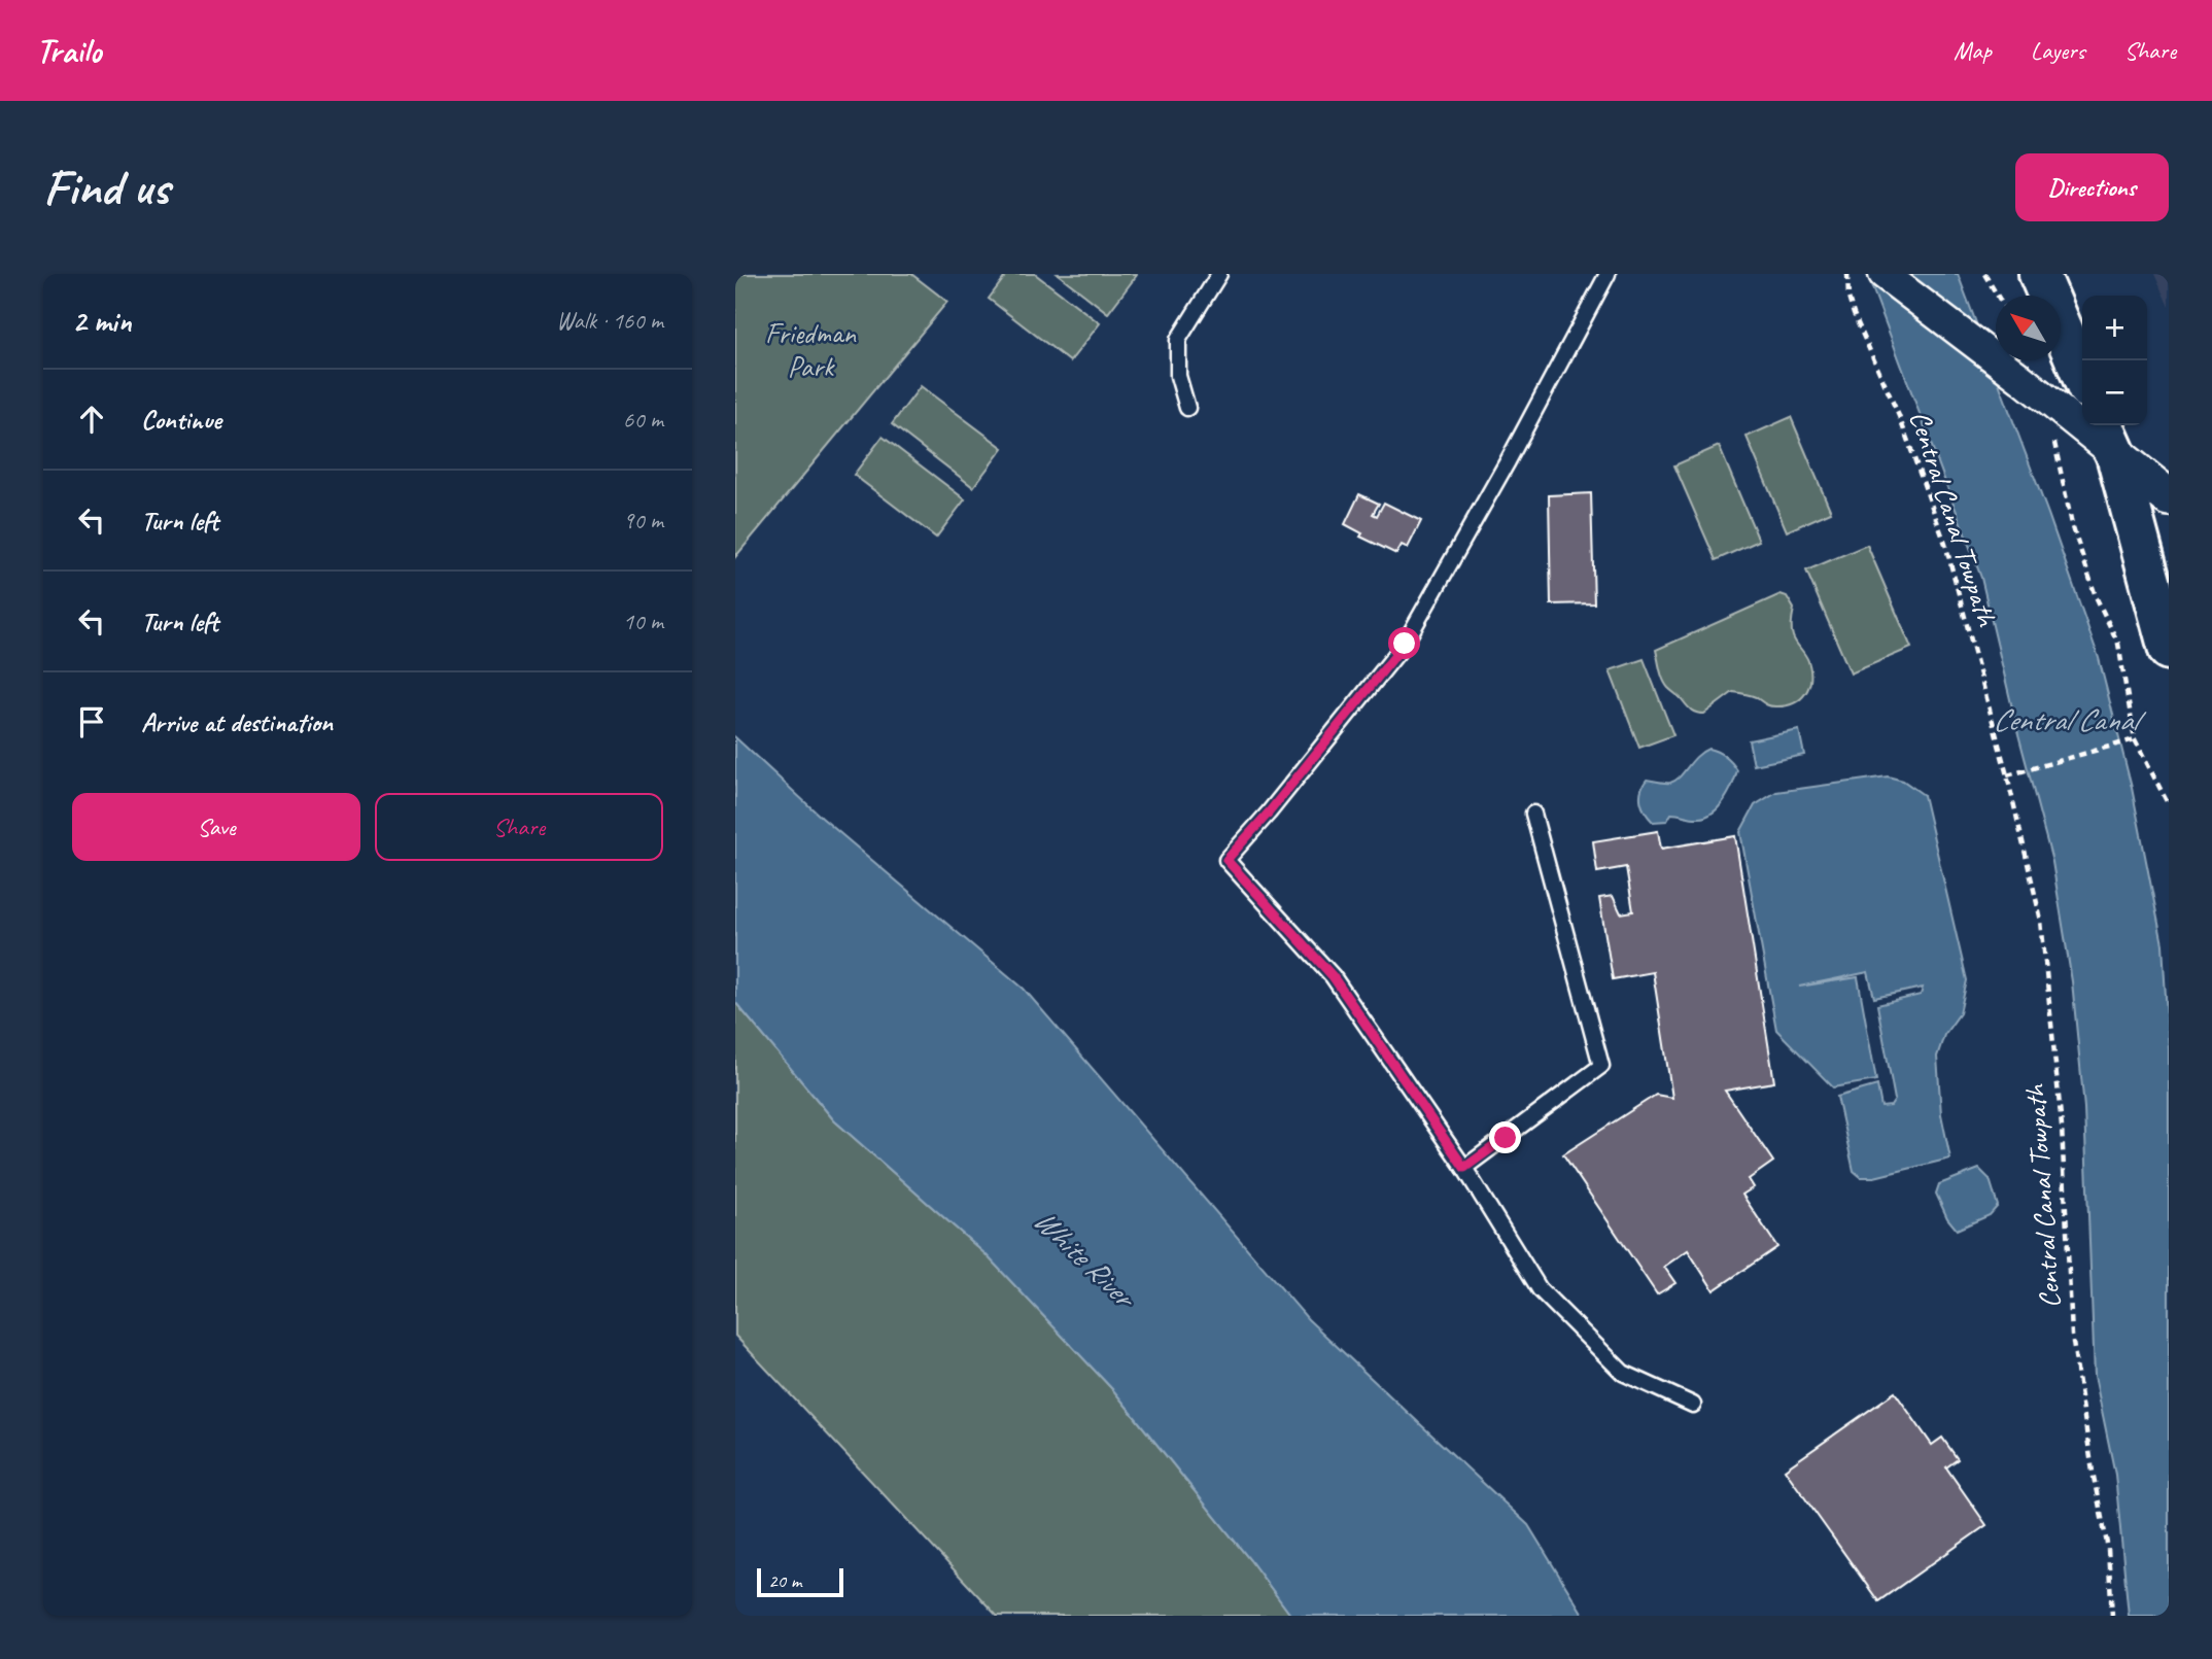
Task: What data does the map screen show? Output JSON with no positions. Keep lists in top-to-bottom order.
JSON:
{
  "streets": {
    "path": ["Central Canal Towpath"]
  },
  "water": ["Central Canal", "White River"],
  "parks": ["Friedman Park"],
  "scale_bar": "20 m",
  "north": "top left",
  "page": {
    "header": "Trailo",
    "nav": ["Map", "Layers", "Share"],
    "buttons": [
      "Directions",
      ["Save", "Share"]
    ],
    "title": "Find us",
    "heading": ["2 min", "Walk · 160 m"],
    "map_buttons": ["+", "−"],
    "list": [
      ["Continue", "60 m"],
      ["Turn left", "90 m"],
      ["Turn left", "10 m"],
      "Arrive at destination"
    ],
    "scale": "20 m"
  }
}
